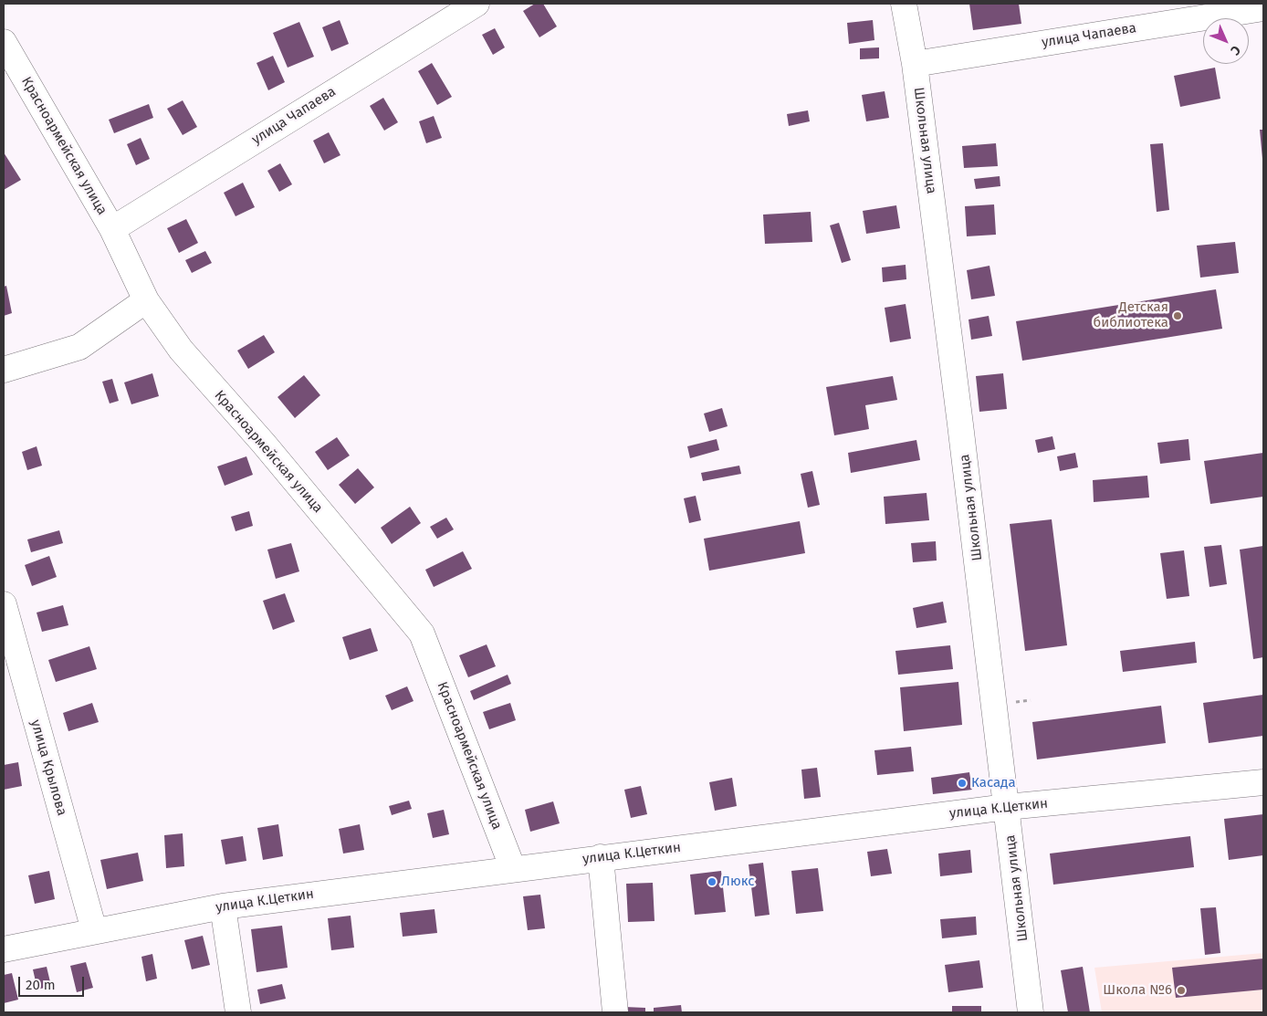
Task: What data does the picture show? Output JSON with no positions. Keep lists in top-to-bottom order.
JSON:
{
  "streets": {
    "street": [
      "улица Чапаева",
      "Школьная улица",
      "Красноармейская улица",
      "улица Крылова",
      "улица К.Цеткин"
    ]
  },
  "crossings": [
    ["улица Чапаева", "Школьная улица"],
    ["улица Чапаева", "Красноармейская улица"],
    ["Школьная улица", "улица К.Цеткин"],
    ["Красноармейская улица", "улица К.Цеткин"],
    ["улица Крылова", "улица К.Цеткин"]
  ],
  "places": [
    "Детская библиотека",
    "Касада",
    "Люкс",
    "Школа №6"
  ],
  "scale_bar": "20 m",
  "north": "bottom right"
}
